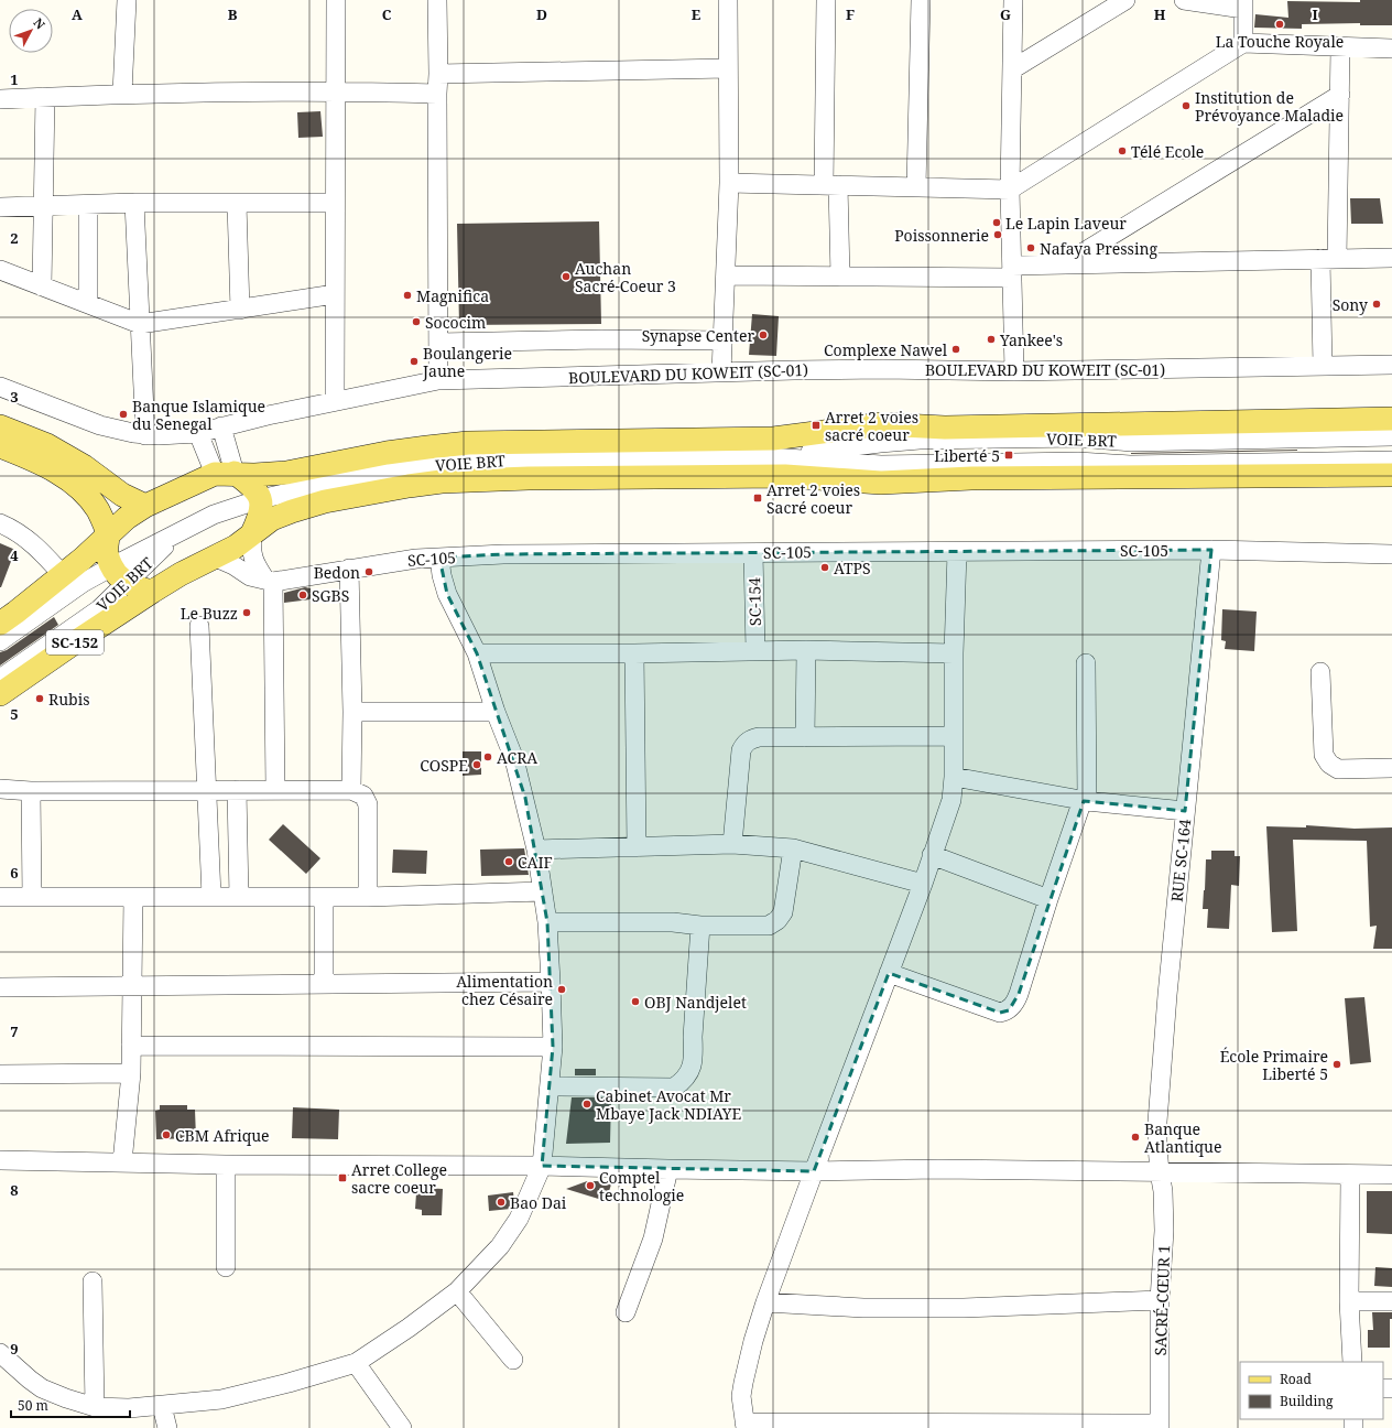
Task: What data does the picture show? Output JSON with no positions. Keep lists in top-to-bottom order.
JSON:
{
  "streets": {
    "main road": ["SC-152"],
    "street": [
      "BOULEVARD DU KOWEIT (SC-01)",
      "VOIE BRT",
      "SC-105",
      "SC-154",
      "RUE SC-164",
      "SACRÉ-CŒUR 1"
    ]
  },
  "crossings": [
    ["SC-105", "SC-154"],
    ["SC-105", "SC-152"],
    ["SC-105", "RUE SC-164"],
    ["RUE SC-164", "SACRÉ-CŒUR 1"]
  ],
  "places": {
    "other": [
      "La Touche Royale",
      "Institution de Prévoyance Maladie",
      "Télé Ecole",
      "Le Lapin Laveur",
      "Poissonnerie",
      "Nafaya Pressing",
      "Auchan Sacré-Coeur 3",
      "Magnifica",
      "Sony",
      "Sococim",
      "Synapse Center",
      "Yankee's",
      "Complexe Nawel",
      "Boulangerie Jaune",
      "Banque Islamique du Senegal",
      "ATPS",
      "Bedon",
      "SGBS",
      "Le Buzz",
      "Rubis",
      "ACRA",
      "COSPE",
      "CAIF",
      "Alimentation chez Césaire",
      "OBJ Nandjelet",
      "École Primaire Liberté 5",
      "Cabinet Avocat Mr Mbaye Jack NDIAYE",
      "CBM Afrique",
      "Banque Atlantique",
      "Comptel technologie",
      "Bao Dai"
    ],
    "transit": [
      "Arret 2 voies sacré coeur",
      "Liberté 5",
      "Arret 2 voies Sacré coeur",
      "Arret College sacre coeur"
    ]
  },
  "legend": ["Road", "Building"],
  "scale_bar": "50 m",
  "north": "top right",
  "grid": {
    "columns": [
      "A",
      "B",
      "C",
      "D",
      "E",
      "F",
      "G",
      "H",
      "I"
    ],
    "rows": [
      "1",
      "2",
      "3",
      "4",
      "5",
      "6",
      "7",
      "8",
      "9"
    ]
  }
}
